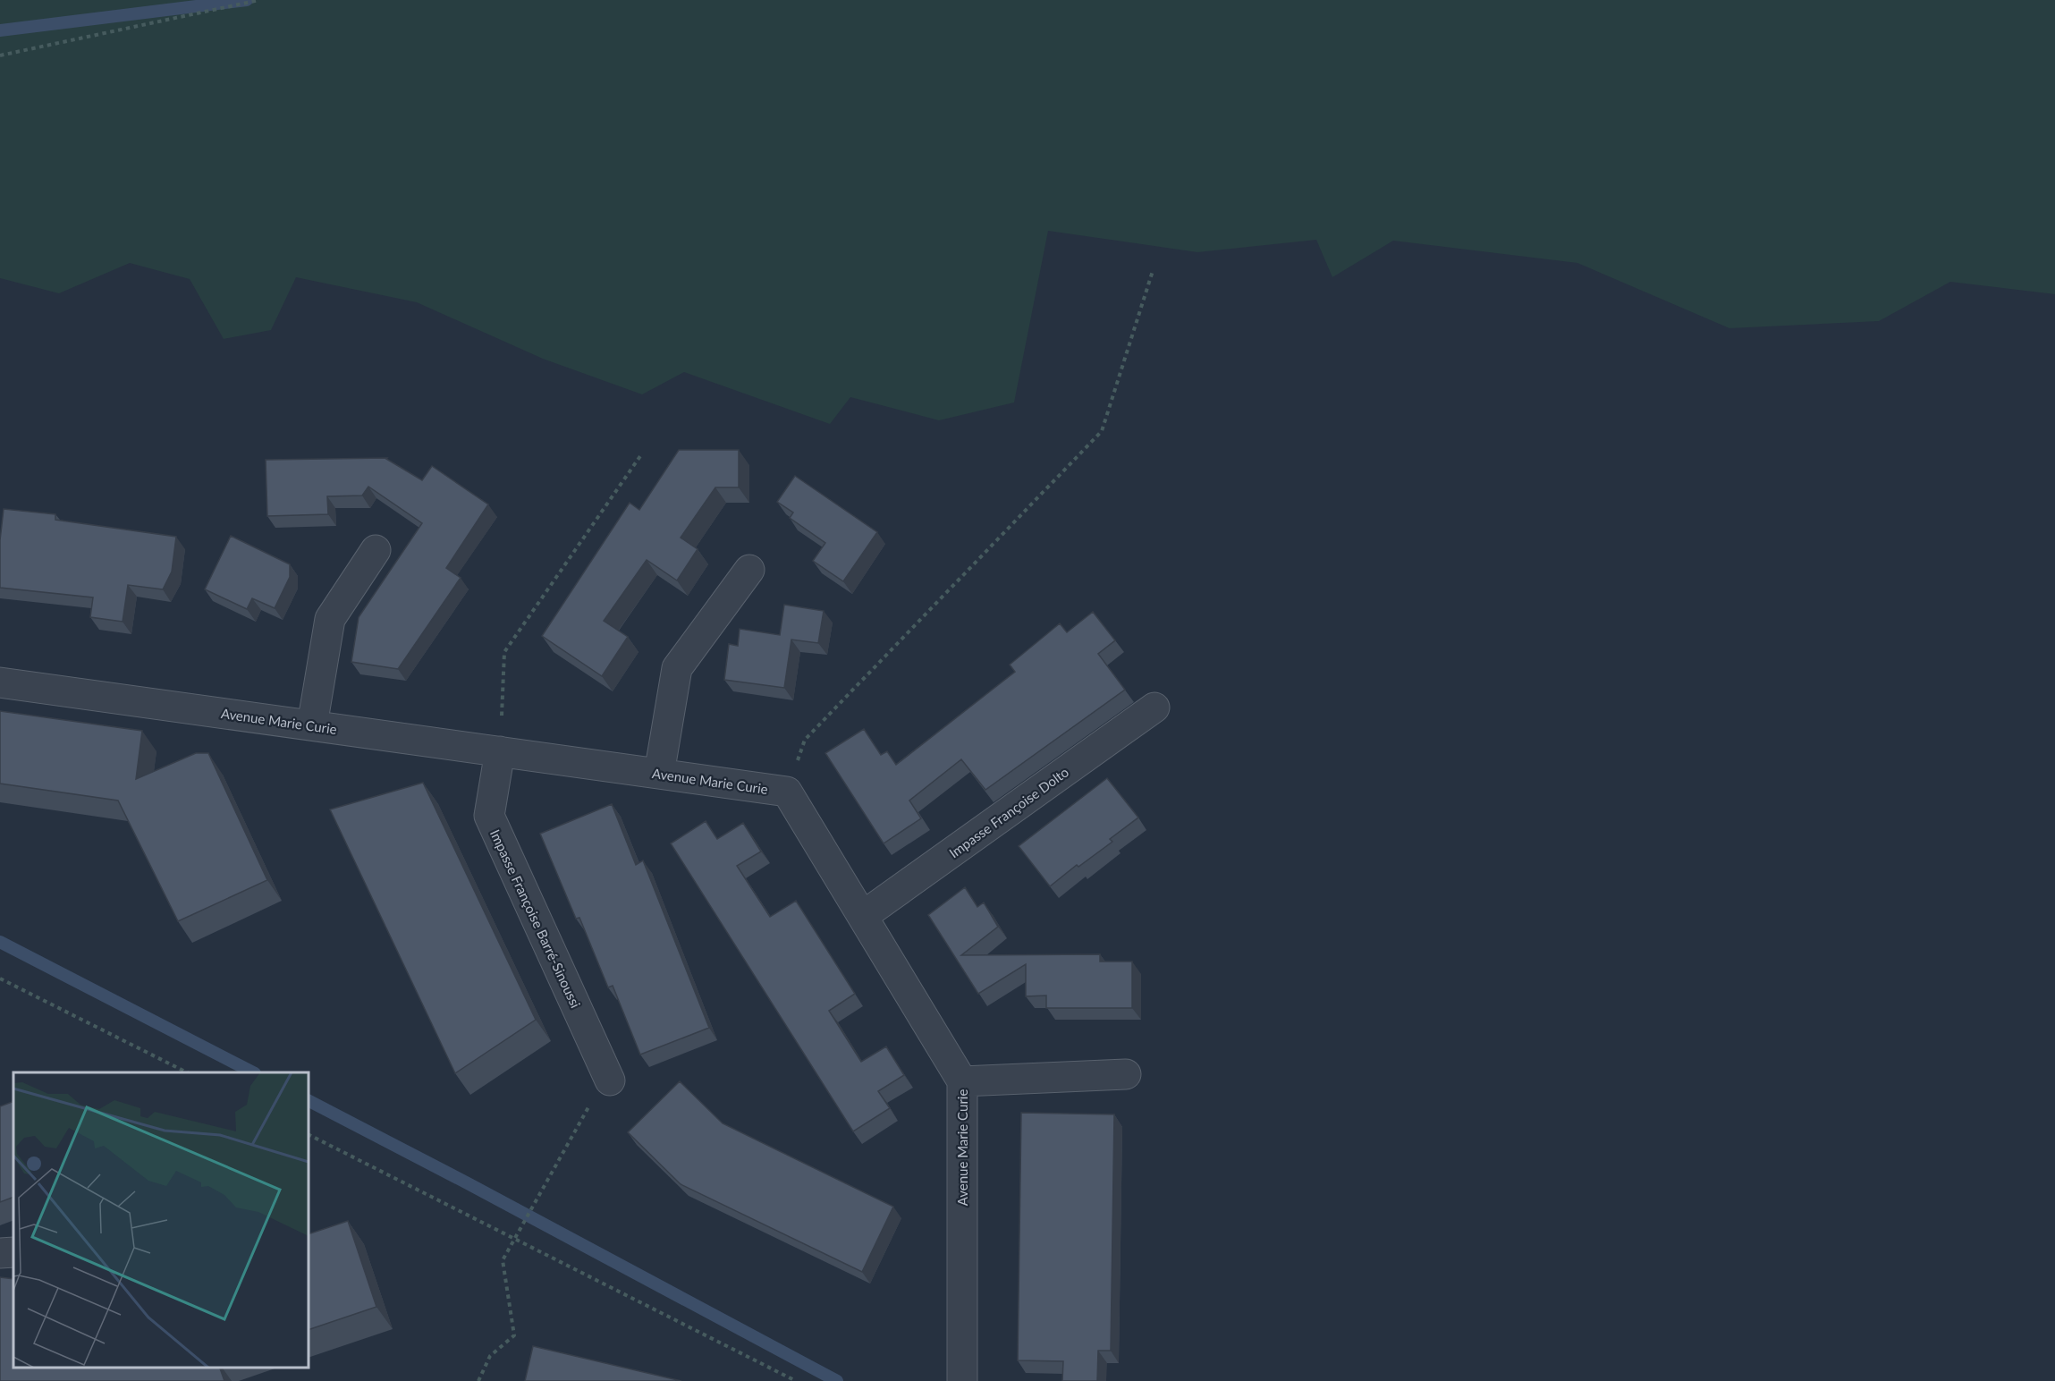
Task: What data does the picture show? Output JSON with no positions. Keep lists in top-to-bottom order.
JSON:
{
  "streets": {
    "street": ["Avenue Marie Curie", "Impasse Françoise Dolto", "Impasse Françoise Barré-Sinoussi"]
  },
  "crossings": [
    ["Avenue Marie Curie", "Impasse Françoise Dolto"],
    ["Avenue Marie Curie", "Impasse Françoise Barré-Sinoussi"]
  ]
}
